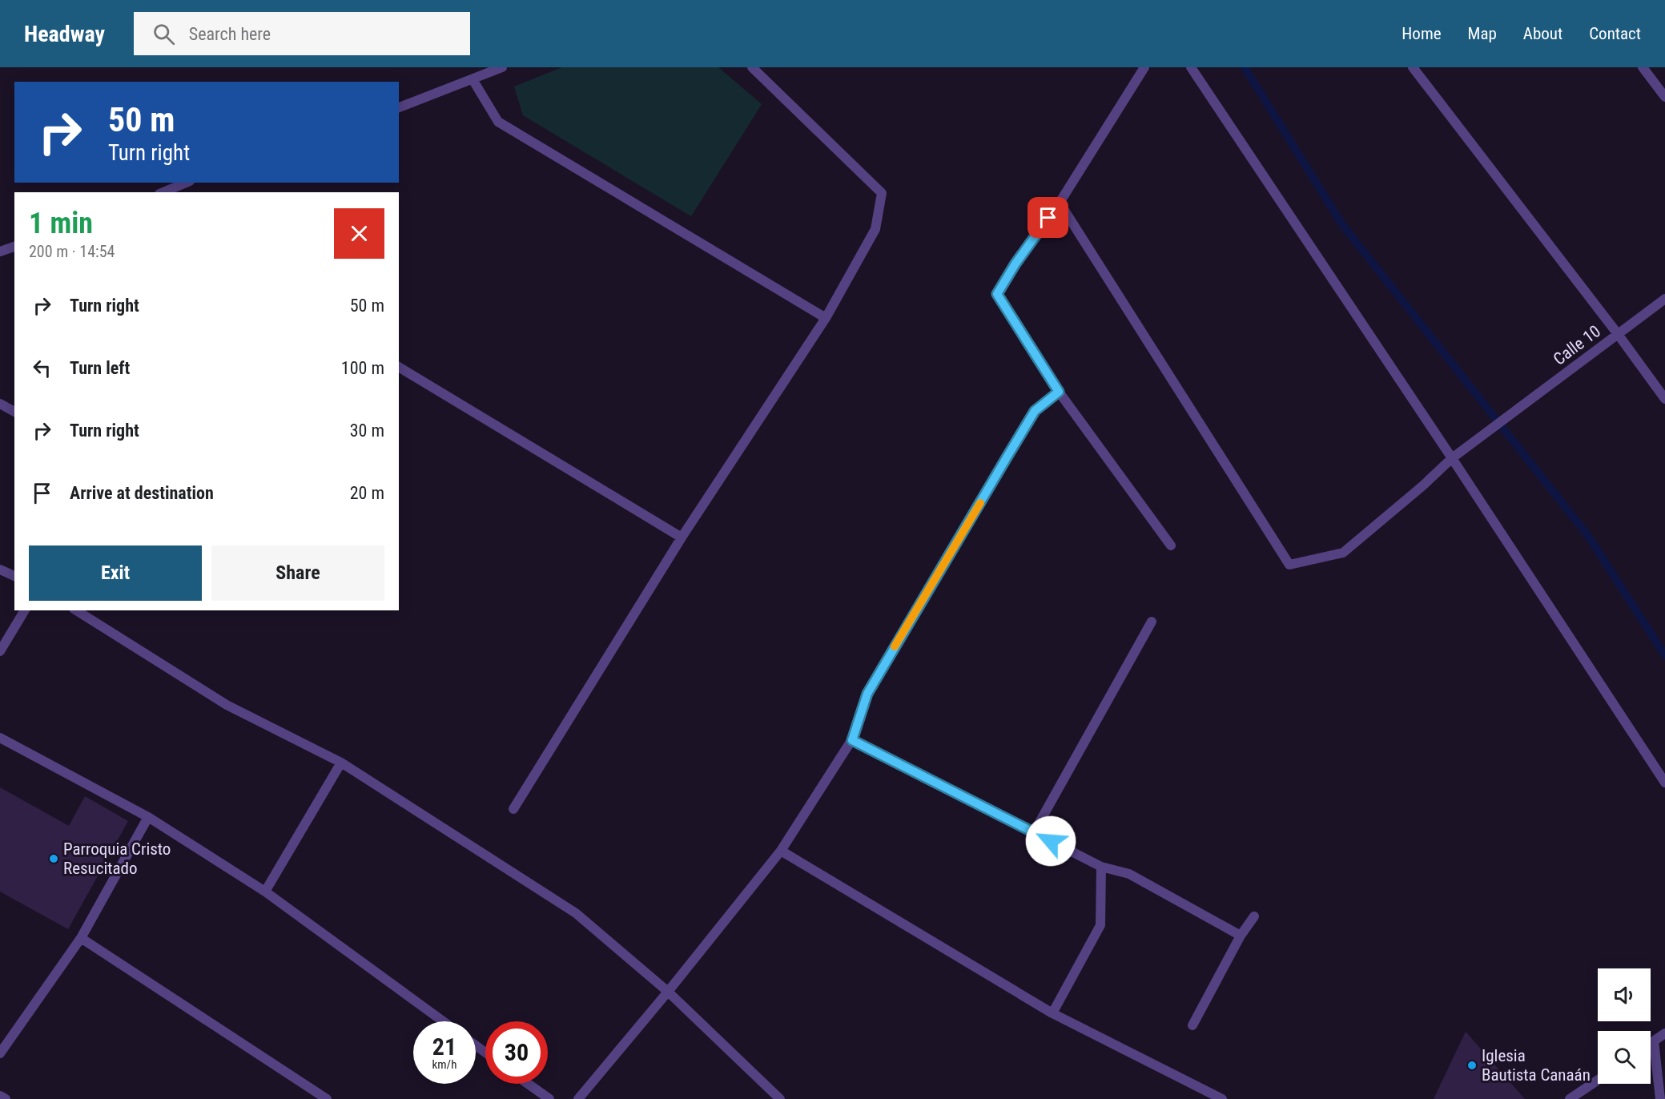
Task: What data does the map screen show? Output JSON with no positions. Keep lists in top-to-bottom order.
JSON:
{
  "streets": {
    "street": ["Calle 10"]
  },
  "places": ["Parroquia Cristo Resucitado", "Iglesia Bautista Canaán"],
  "page": {
    "header": "Headway",
    "search": "Search here",
    "nav": [
      "Home",
      "Map",
      "About",
      "Contact"
    ],
    "turn": ["50 m", "Turn right"],
    "heading": ["1 min", "200 m · 14:54"],
    "list": [
      {
        "name": "Turn right",
        "value": "50 m"
      },
      {
        "name": "Turn left",
        "value": "100 m"
      },
      {
        "name": "Turn right",
        "value": "30 m"
      },
      {
        "name": "Arrive at destination",
        "value": "20 m"
      }
    ],
    "buttons": ["Exit", "Share"],
    "speed": "21 km/h",
    "limit": "30"
  }
}
